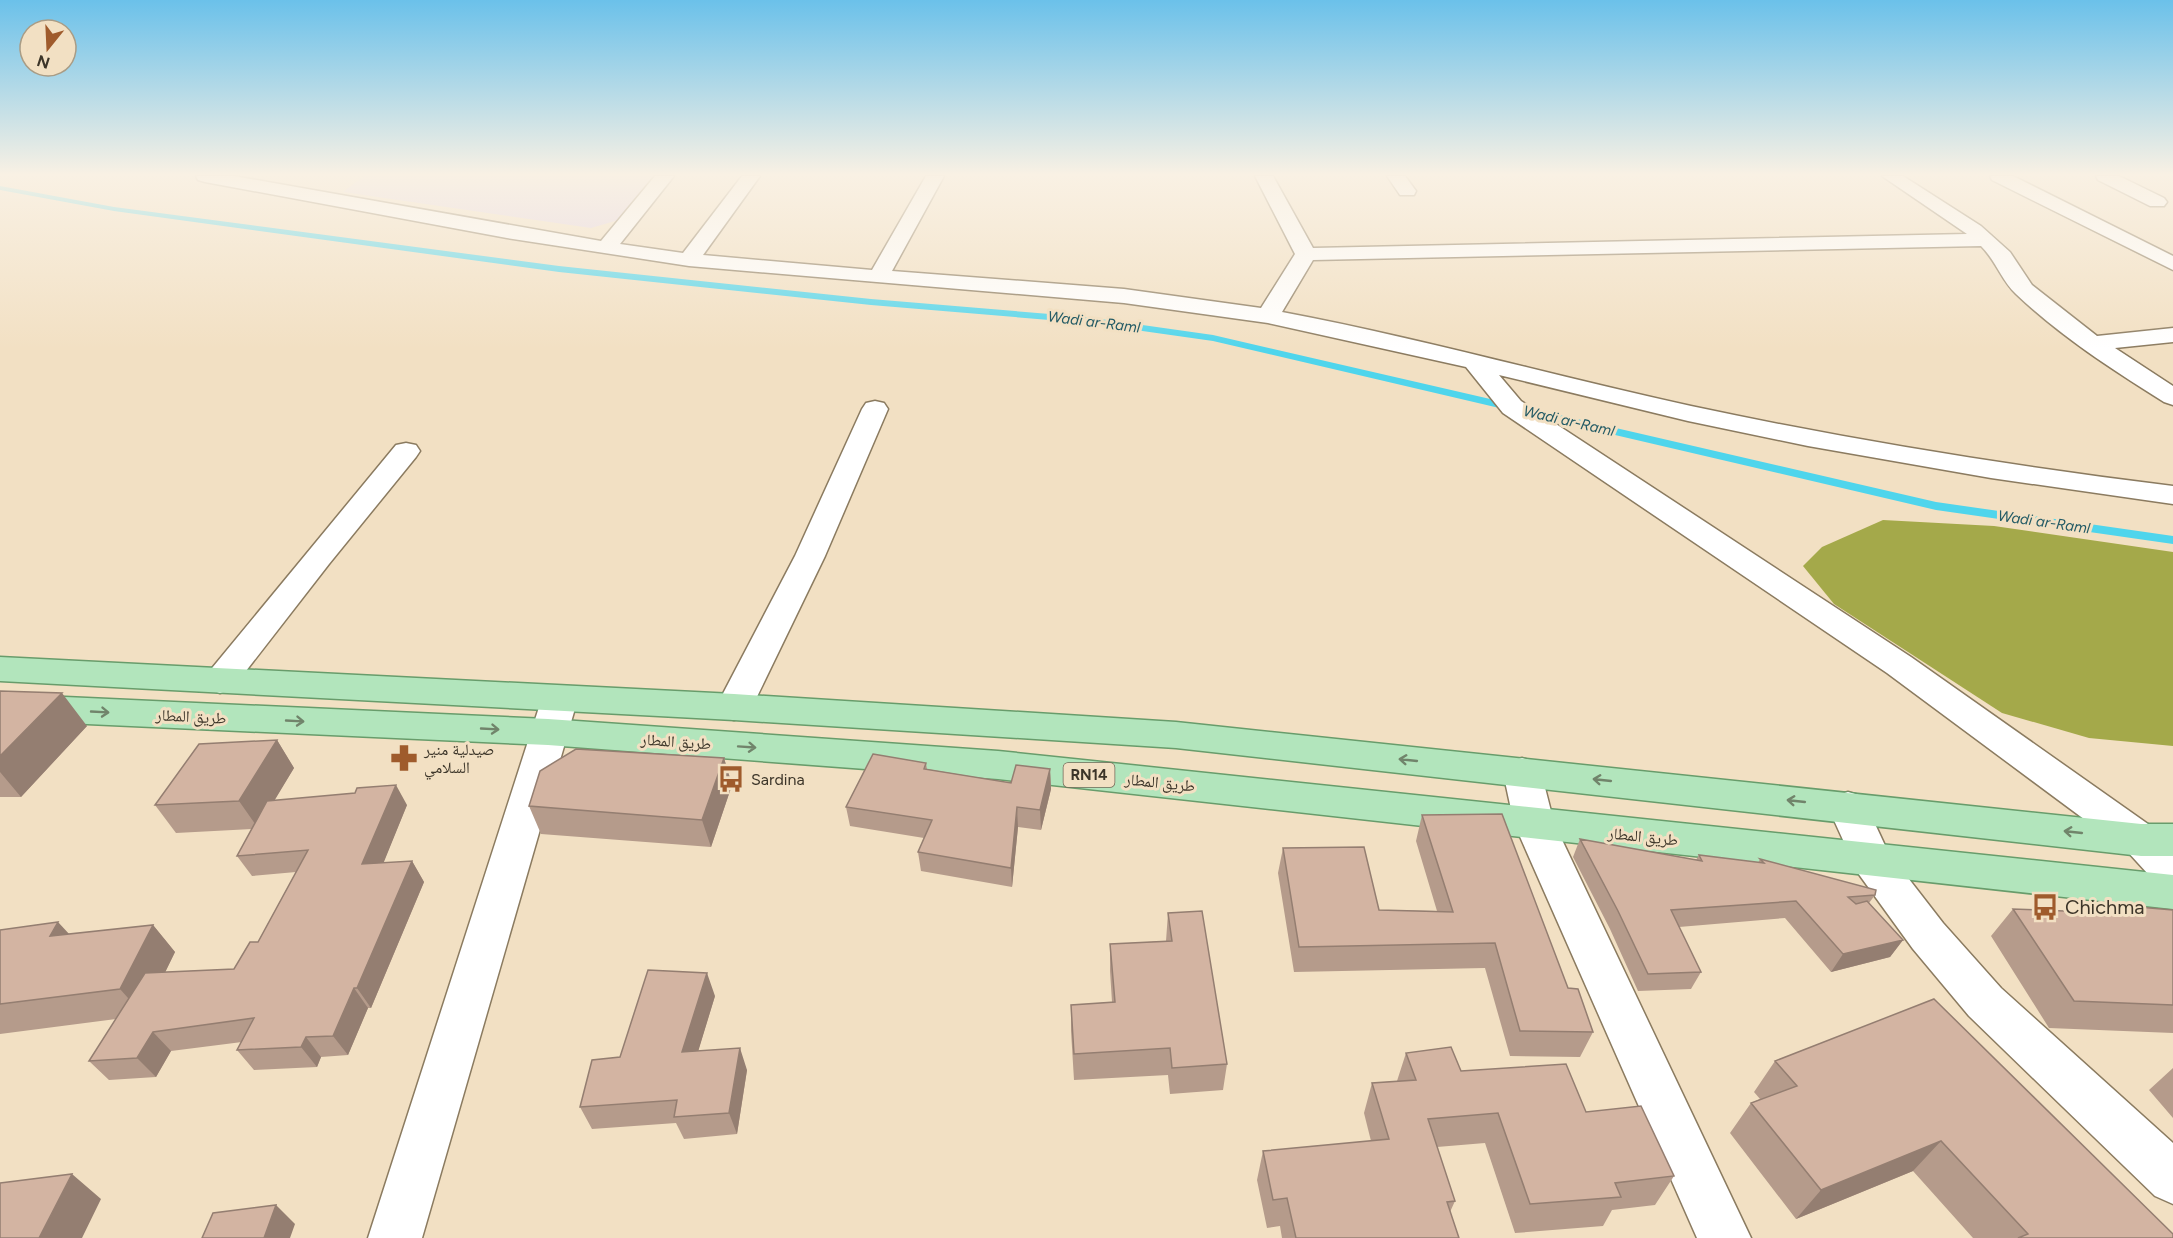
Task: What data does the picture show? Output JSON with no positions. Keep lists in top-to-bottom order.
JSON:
{
  "streets": {
    "main road": ["طريق المطار", "RN14"]
  },
  "water": ["Wadi ar-Raml"],
  "places": {
    "pharmacy": ["صيدلية منير السلامي"],
    "bus stop": ["Sardina", "Chichma"]
  },
  "north": "bottom"
}
